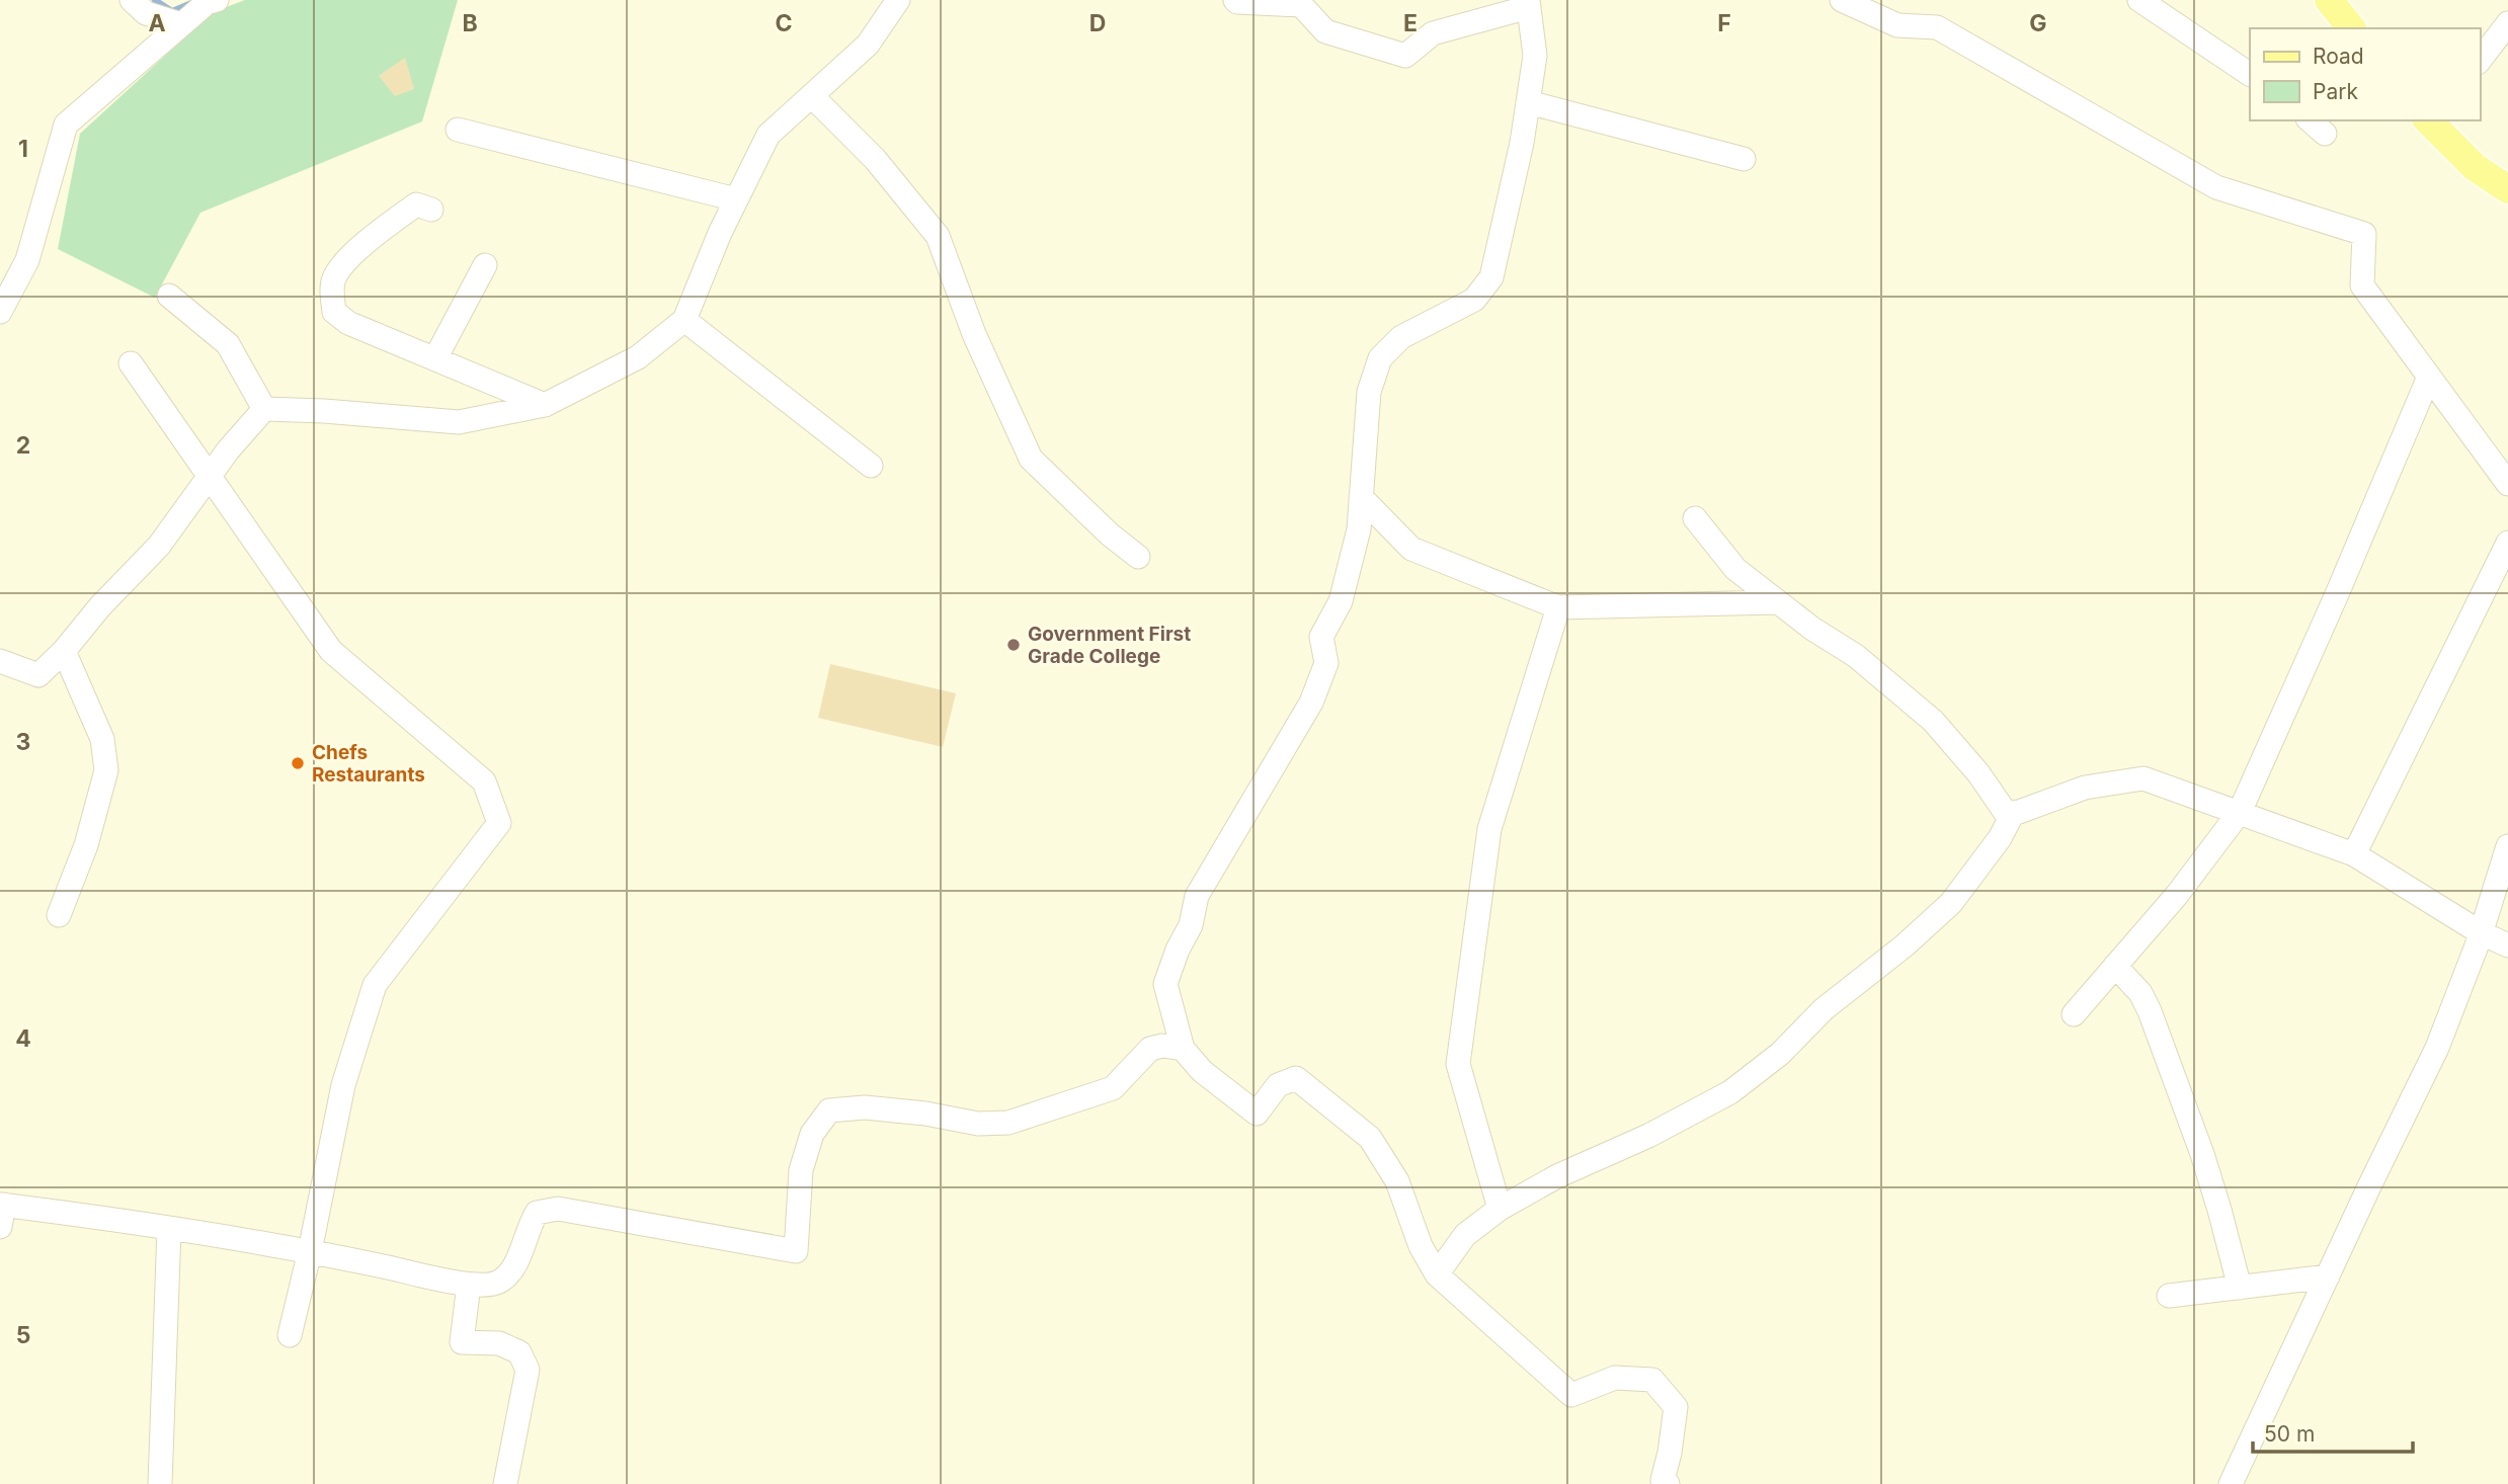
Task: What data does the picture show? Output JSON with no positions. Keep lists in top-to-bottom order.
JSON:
{
  "places": ["Government First Grade College", "Chefs Restaurants"],
  "legend": ["Road", "Park"],
  "scale_bar": "50 m",
  "grid": {
    "columns": [
      "A",
      "B",
      "C",
      "D",
      "E",
      "F",
      "G"
    ],
    "rows": [
      "1",
      "2",
      "3",
      "4",
      "5"
    ]
  }
}
